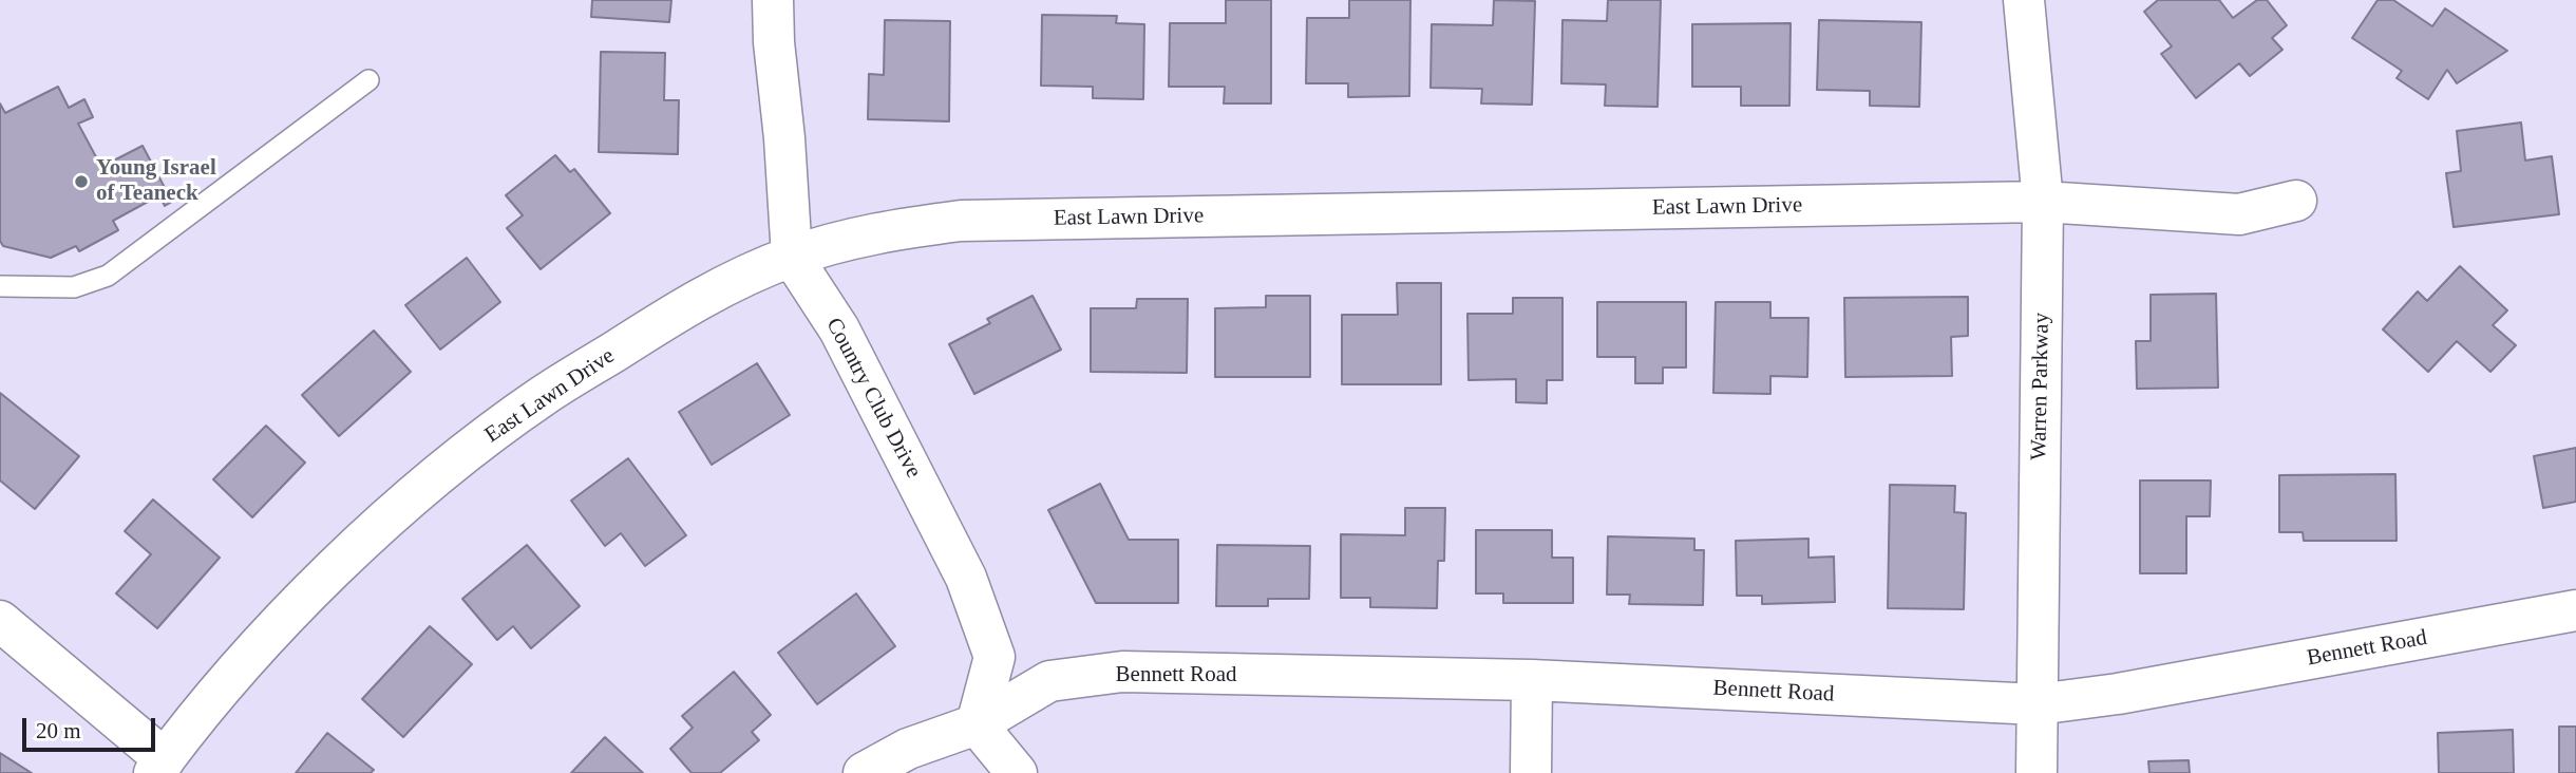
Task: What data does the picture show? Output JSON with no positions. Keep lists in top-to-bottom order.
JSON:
{
  "streets": {
    "street": [
      "East Lawn Drive",
      "Warren Parkway",
      "Country Club Drive",
      "Bennett Road"
    ]
  },
  "crossings": [
    ["East Lawn Drive", "Warren Parkway"],
    ["East Lawn Drive", "Country Club Drive"],
    ["Warren Parkway", "Bennett Road"],
    ["Country Club Drive", "Bennett Road"]
  ],
  "places": ["Young Israel of Teaneck"],
  "scale_bar": "20 m"
}
